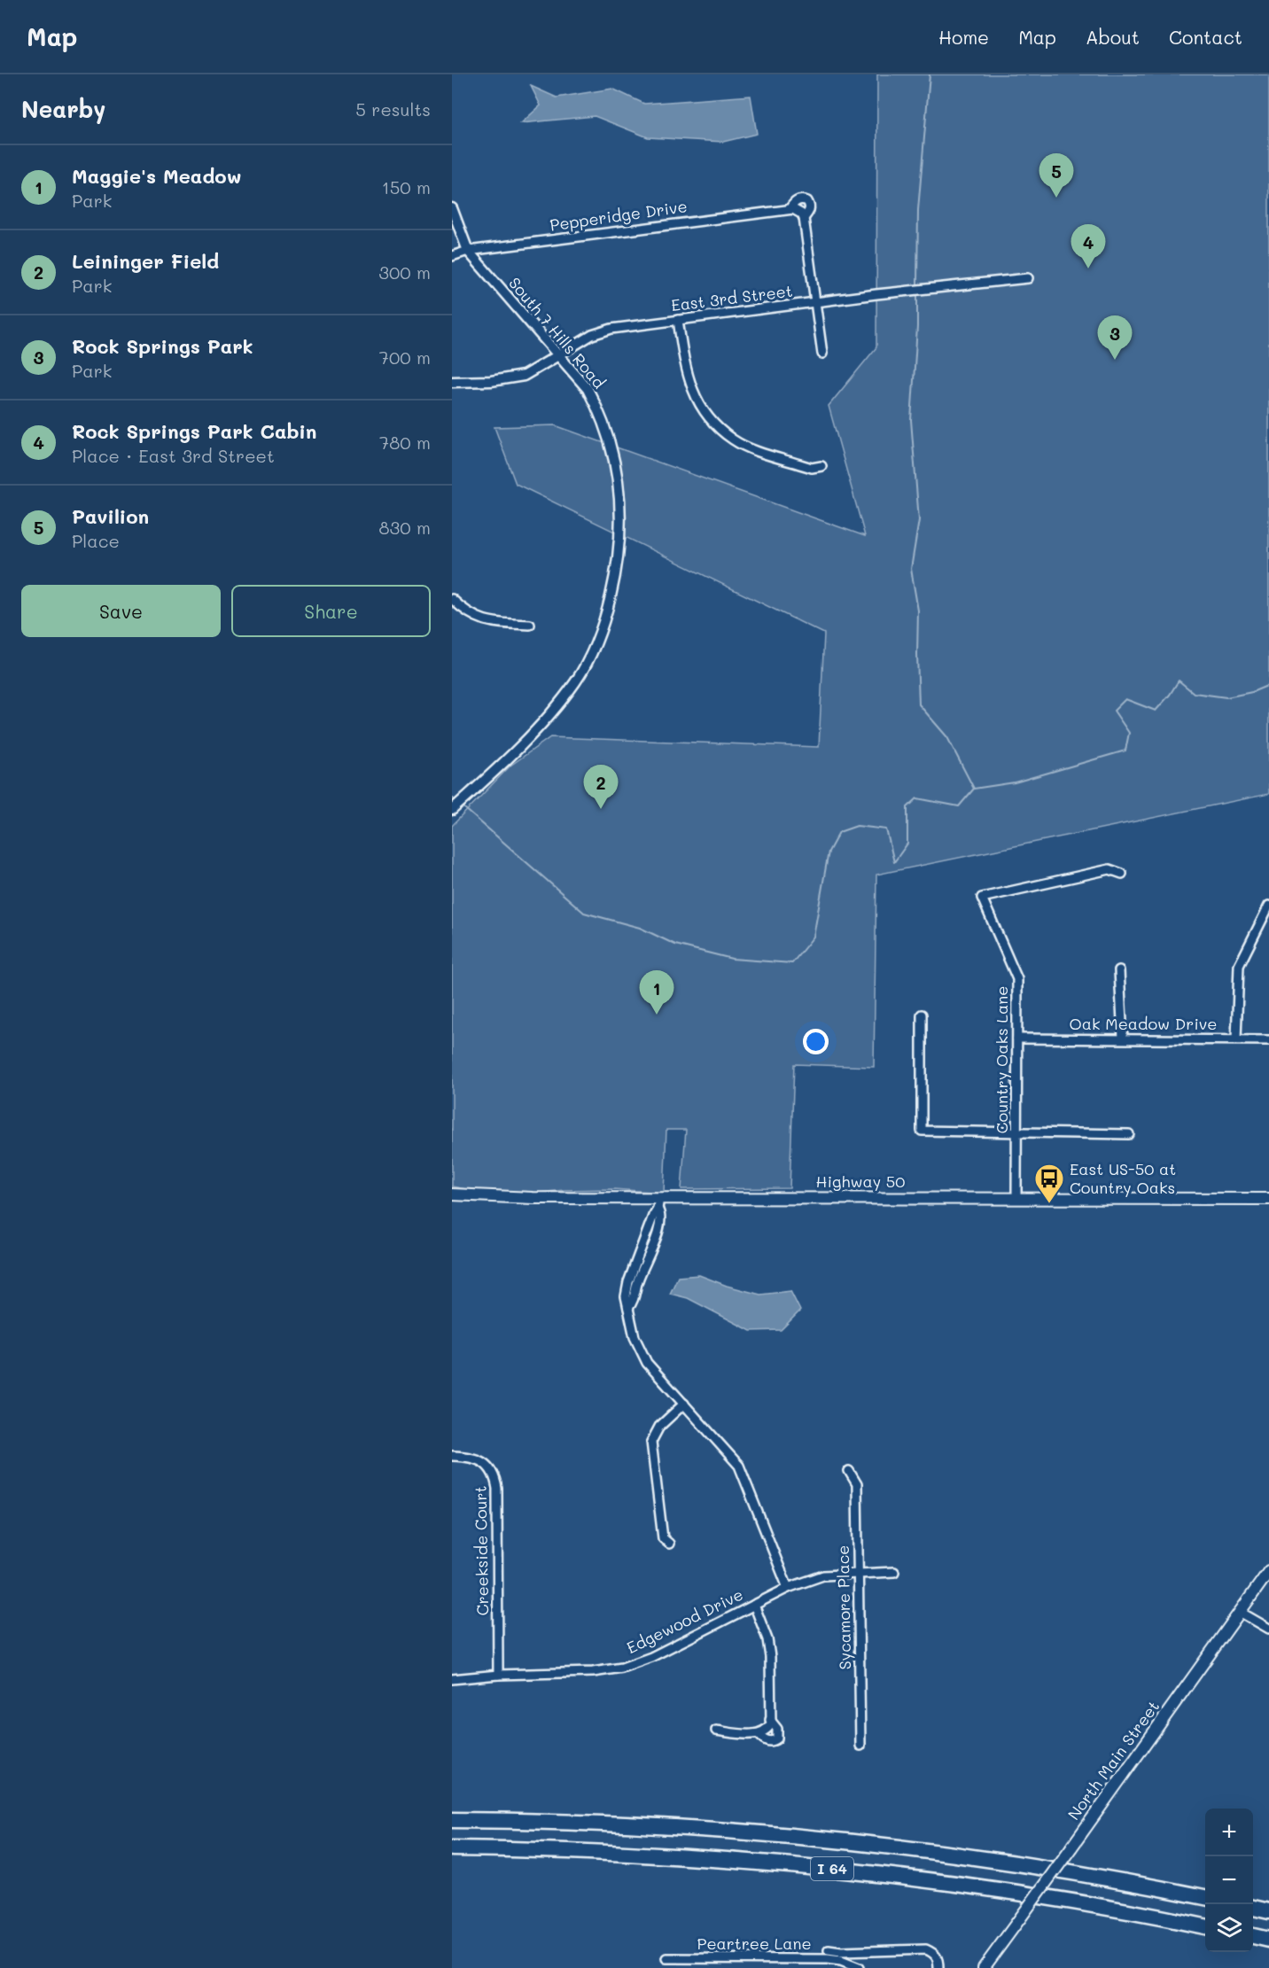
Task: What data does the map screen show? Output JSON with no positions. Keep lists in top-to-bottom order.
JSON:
{
  "streets": {
    "highway": ["I 64"],
    "main road": ["Highway 50", "North Main Street"],
    "street": [
      "Pepperidge Drive",
      "East 3rd Street",
      "South 7 Hills Road",
      "Oak Meadow Drive",
      "Country Oaks Lane",
      "Creekside Court",
      "Sycamore Place",
      "Edgewood Drive",
      "Peartree Lane"
    ]
  },
  "crossings": [
    ["Pepperidge Drive", "South 7 Hills Road"],
    ["East 3rd Street", "South 7 Hills Road"],
    ["Oak Meadow Drive", "Country Oaks Lane"],
    ["Country Oaks Lane", "Highway 50"],
    ["Creekside Court", "Edgewood Drive"],
    ["Sycamore Place", "Edgewood Drive"]
  ],
  "places": {
    "bus stop": ["East US-50 at Country Oaks"]
  },
  "page": {
    "header": "Map",
    "nav": [
      "Home",
      "Map",
      "About",
      "Contact"
    ],
    "heading": ["Nearby", "5 results"],
    "list": [
      {
        "mark": "1",
        "name": "Maggie's Meadow",
        "note": "Park",
        "value": "150 m"
      },
      {
        "mark": "2",
        "name": "Leininger Field",
        "note": "Park",
        "value": "300 m"
      },
      {
        "mark": "3",
        "name": "Rock Springs Park",
        "note": "Park",
        "value": "700 m"
      },
      {
        "mark": "4",
        "name": "Rock Springs Park Cabin",
        "note": "Place · East 3rd Street",
        "value": "780 m"
      },
      {
        "mark": "5",
        "name": "Pavilion",
        "note": "Place",
        "value": "830 m"
      }
    ],
    "pins": [
      "5",
      "4",
      "3",
      "2",
      "1"
    ],
    "buttons": ["Save", "Share"],
    "map_buttons": ["+", "−"]
  }
}
